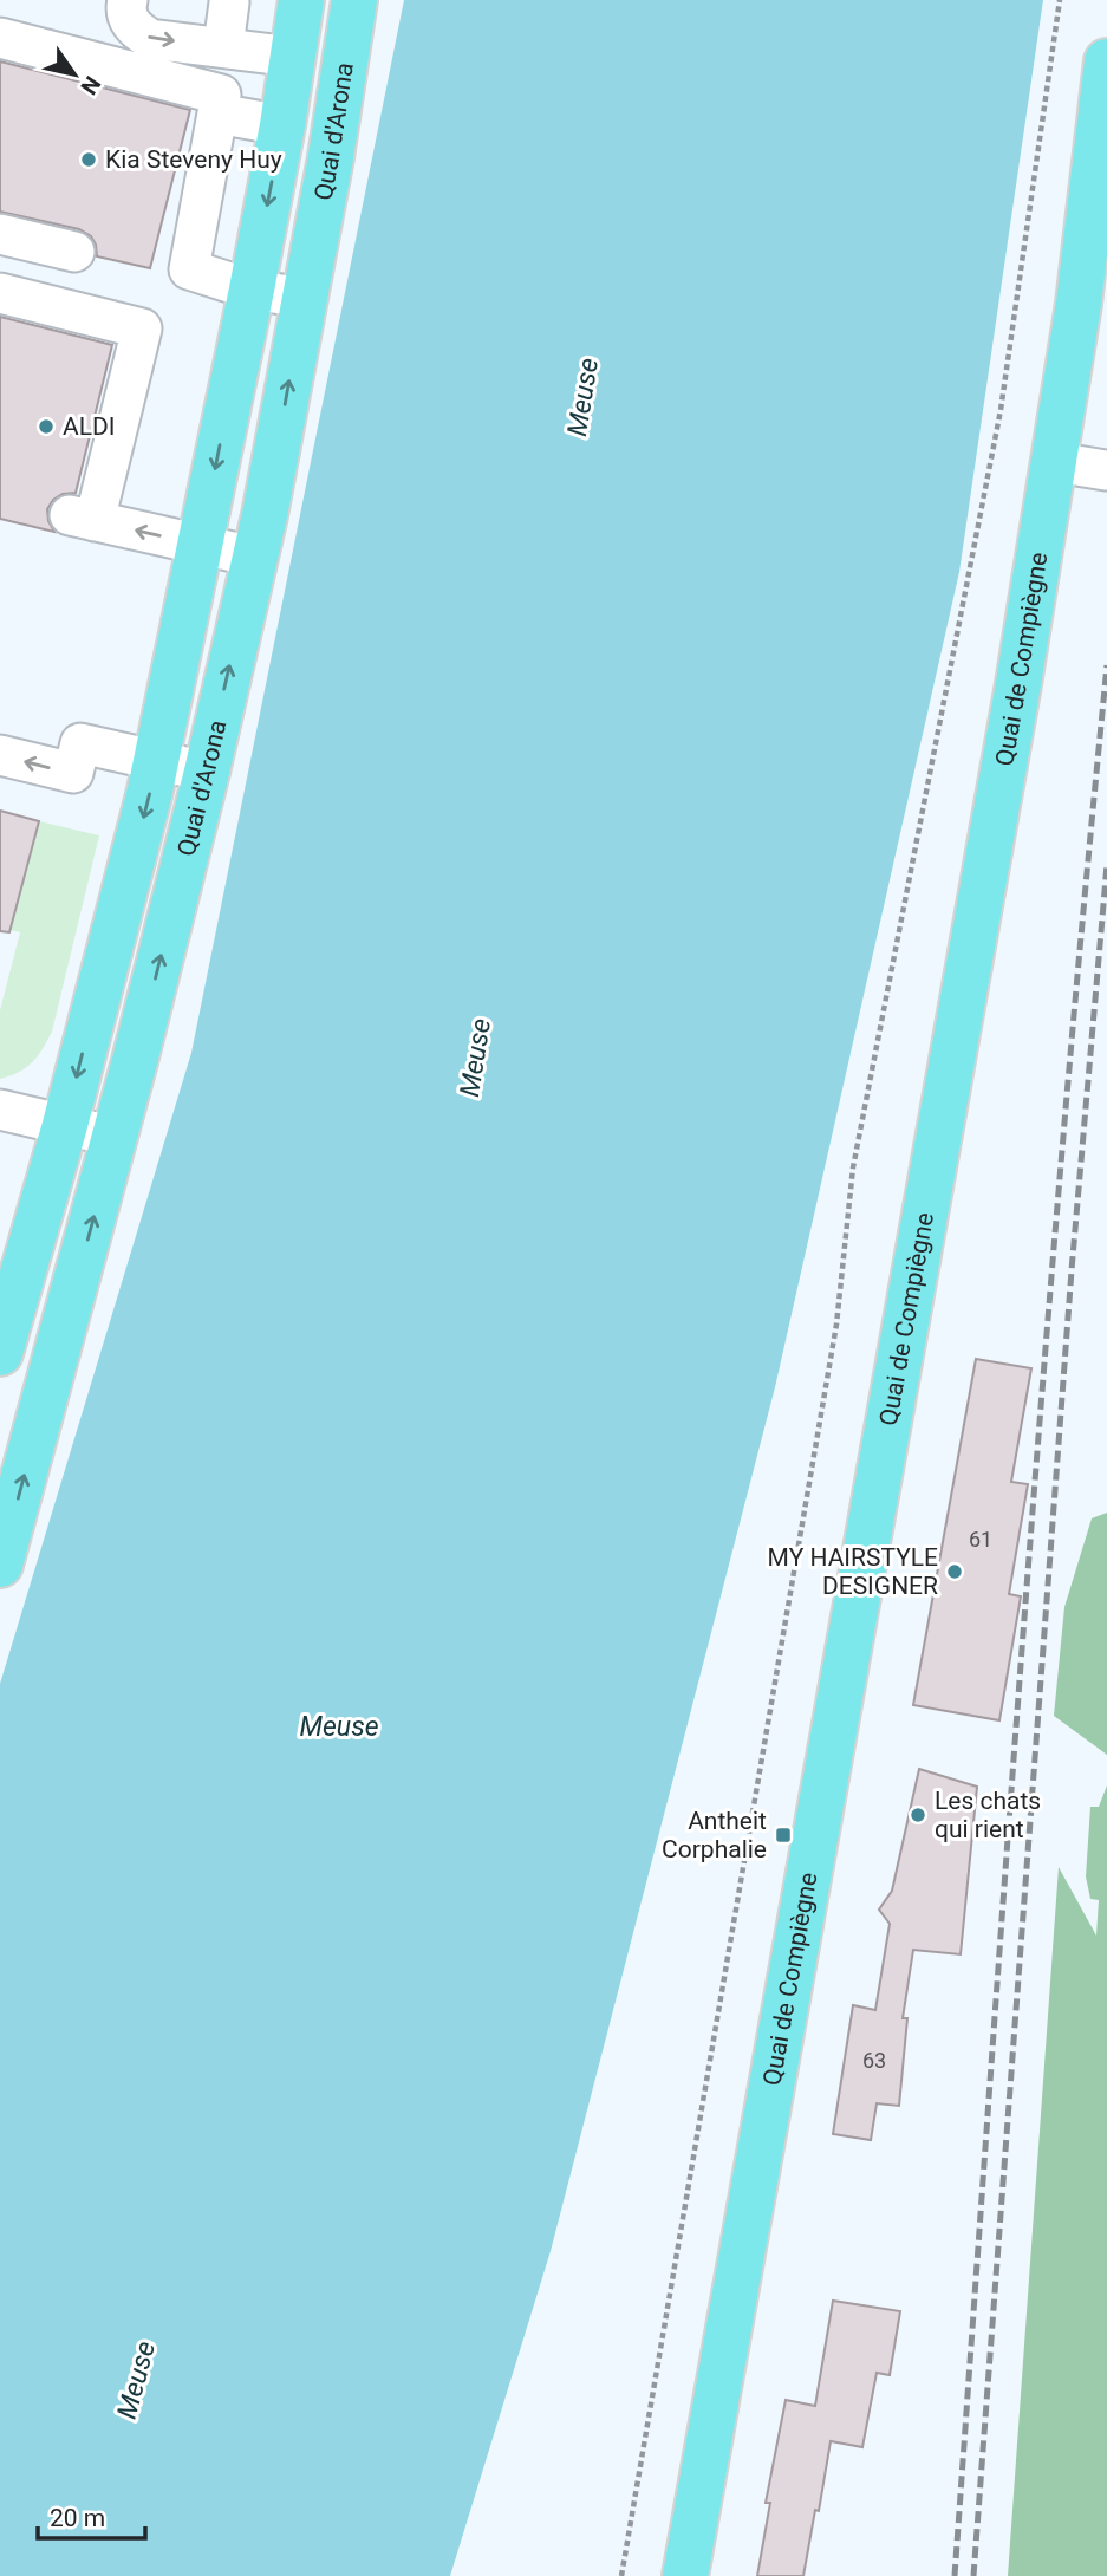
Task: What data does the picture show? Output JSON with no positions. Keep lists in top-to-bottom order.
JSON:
{
  "streets": {
    "main road": ["Quai d'Arona", "Quai de Compiègne"]
  },
  "water": ["Meuse"],
  "places": {
    "other": [
      "Kia Steveny Huy",
      "ALDI",
      "MY HAIRSTYLE DESIGNER",
      "Les chats qui rient"
    ],
    "transit": ["Antheit Corphalie"]
  },
  "house_numbers": ["61", "63"],
  "scale_bar": "20 m",
  "north": "bottom right"
}
